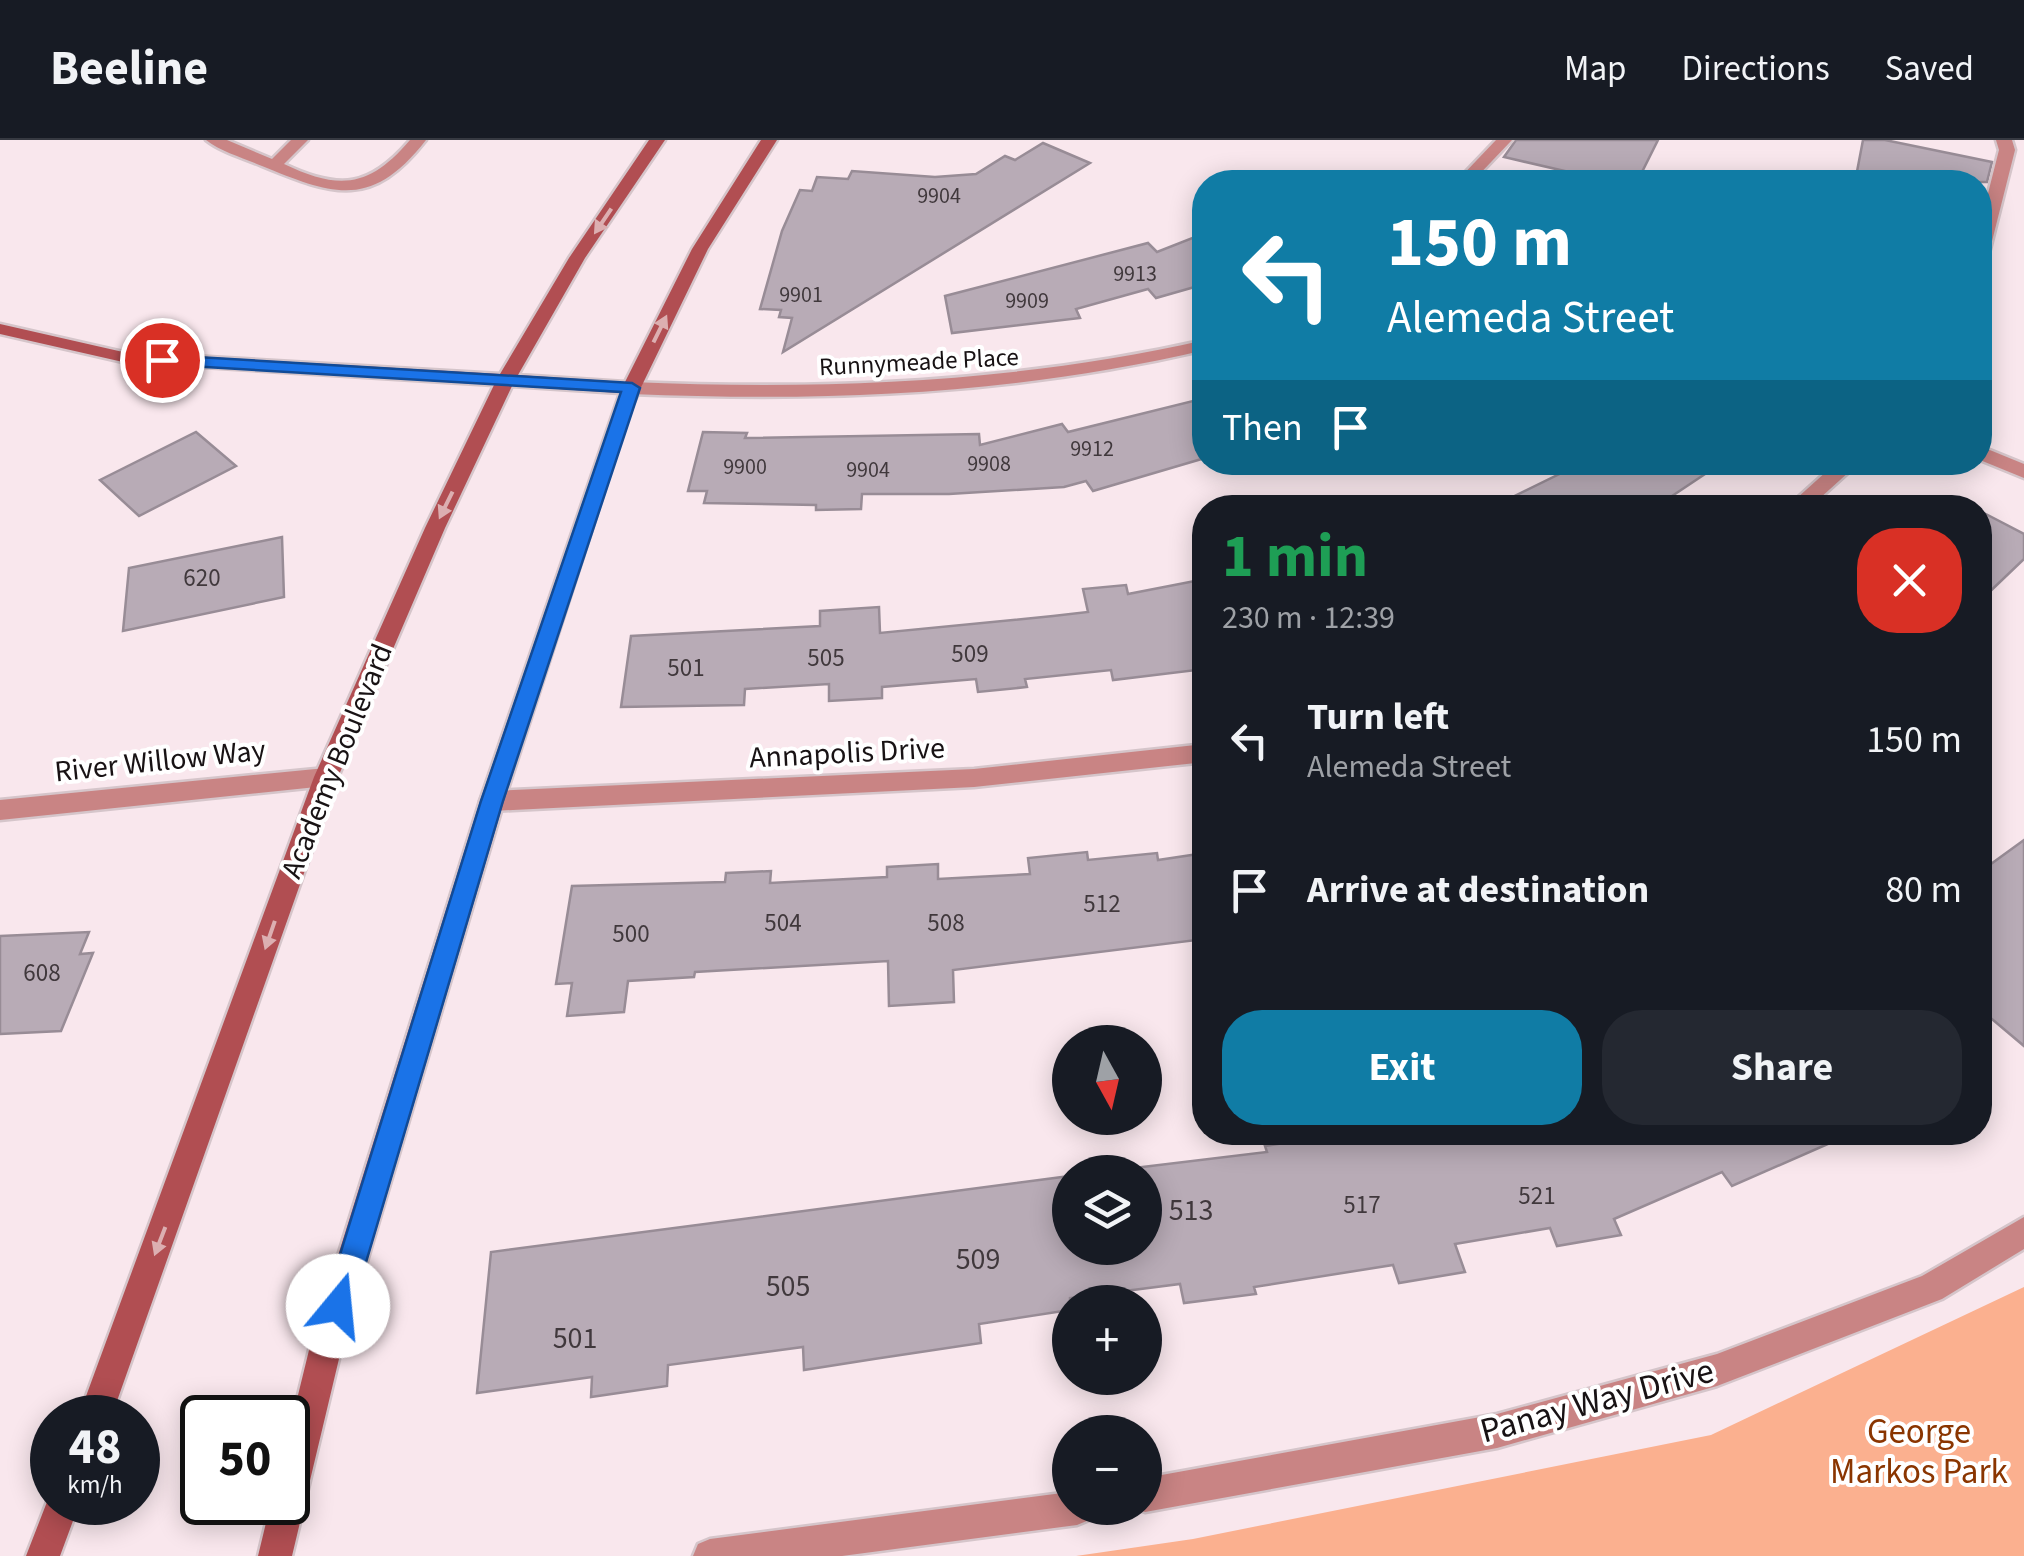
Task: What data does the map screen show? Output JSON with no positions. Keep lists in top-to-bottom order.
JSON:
{
  "streets": {
    "main road": ["Academy Boulevard"],
    "street": [
      "Runnymeade Place",
      "Annapolis Drive",
      "River Willow Way",
      "Panay Way Drive"
    ]
  },
  "crossings": [
    ["River Willow Way", "Academy Boulevard"]
  ],
  "parks": ["George Markos Park"],
  "house_numbers": [
    "9904",
    "9913",
    "9901",
    "9909",
    "9912",
    "9908",
    "9900",
    "9904",
    "620",
    "509",
    "505",
    "501",
    "512",
    "504",
    "508",
    "500",
    "608",
    "521",
    "517",
    "513",
    "509",
    "505",
    "501"
  ],
  "north": "bottom",
  "page": {
    "header": "Beeline",
    "nav": ["Map", "Directions", "Saved"],
    "turn": ["150 m", "Alemeda Street"],
    "then": "Then",
    "heading": ["1 min", "230 m · 12:39"],
    "list": [
      {
        "name": "Turn left",
        "note": "Alemeda Street",
        "value": "150 m"
      },
      {
        "name": "Arrive at destination",
        "value": "80 m"
      }
    ],
    "buttons": ["Exit", "Share"],
    "map_buttons": ["+", "−"],
    "speed": "48 km/h",
    "limit": "50"
  }
}
